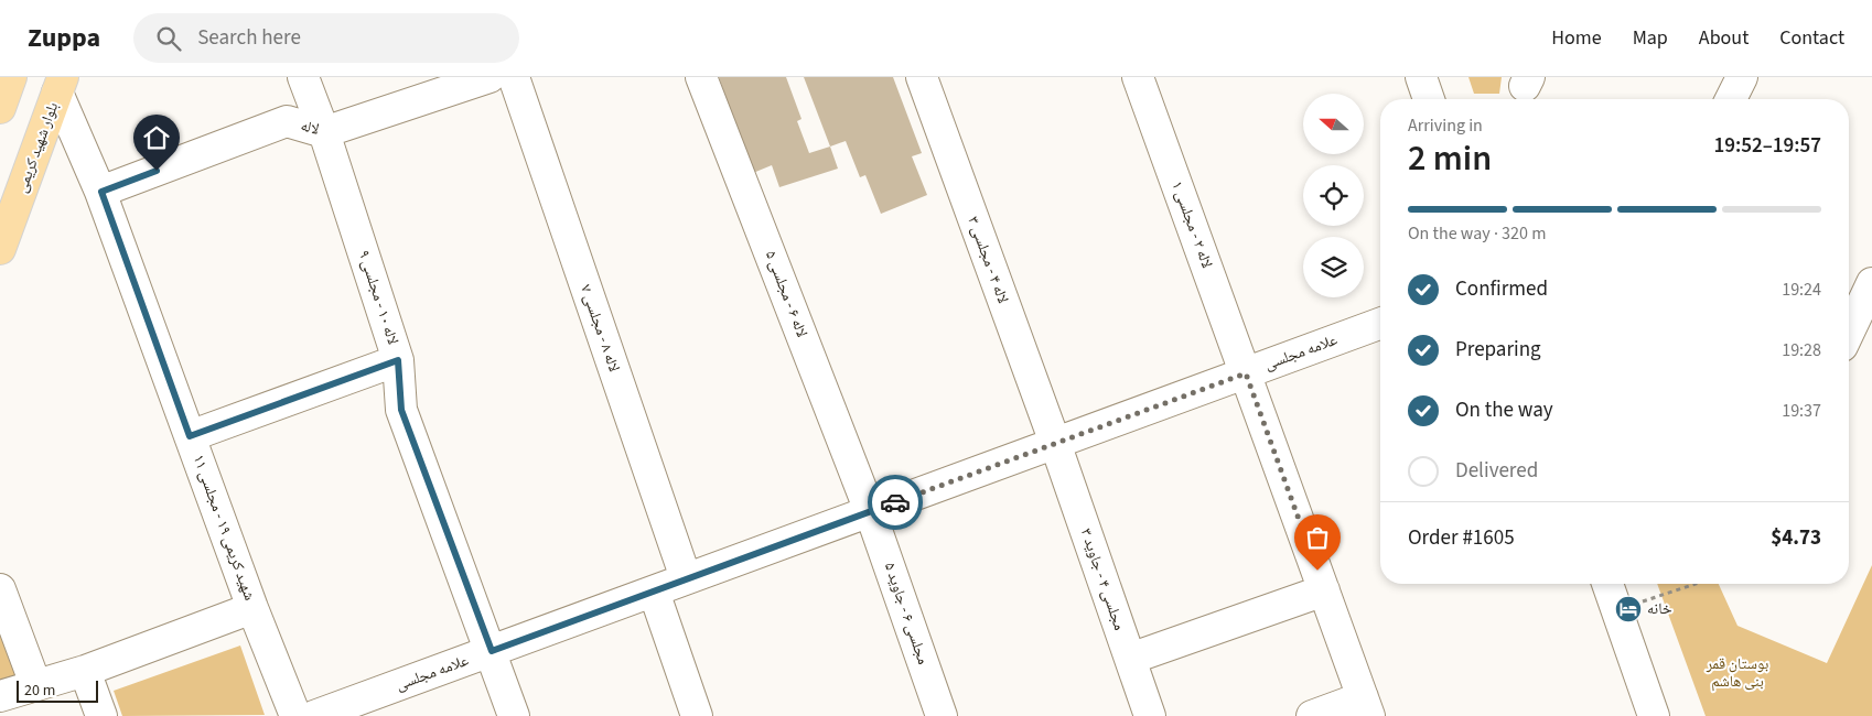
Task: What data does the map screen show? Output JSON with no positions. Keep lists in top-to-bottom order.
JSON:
{
  "streets": {
    "main road": ["بلوار شهید کریمی"],
    "street": [
      "لاله",
      "لاله ۲ - مجلسی ۱",
      "لاله ۴ - مجلسی ۳",
      "لاله ۶ - مجلسی ۵",
      "لاله ۱۰ - مجلسی ۹",
      "لاله ۸ - مجلسی ۷",
      "علامه مجلسی",
      "شهید کریمی ۱۹ - مجلسی ۱۱",
      "مجلسی ۴ - جاوید ۳",
      "مجلسی ۶ - جاوید ۵"
    ]
  },
  "crossings": [
    ["لاله", "لاله ۱۰ - مجلسی ۹"],
    ["لاله", "شهید کریمی ۱۹ - مجلسی ۱۱"],
    ["بلوار شهید کریمی", "شهید کریمی ۱۹ - مجلسی ۱۱"],
    ["لاله ۲ - مجلسی ۱", "علامه مجلسی"],
    ["لاله ۴ - مجلسی ۳", "علامه مجلسی"],
    ["لاله ۴ - مجلسی ۳", "مجلسی ۴ - جاوید ۳"],
    ["لاله ۶ - مجلسی ۵", "علامه مجلسی"],
    ["لاله ۶ - مجلسی ۵", "مجلسی ۶ - جاوید ۵"],
    ["لاله ۱۰ - مجلسی ۹", "علامه مجلسی"],
    ["لاله ۸ - مجلسی ۷", "علامه مجلسی"],
    ["علامه مجلسی", "مجلسی ۴ - جاوید ۳"],
    ["علامه مجلسی", "مجلسی ۶ - جاوید ۵"]
  ],
  "parks": ["بوستان قمر بنی هاشم"],
  "places": {
    "hotel": ["خانه"]
  },
  "scale_bar": "20 m",
  "north": "left",
  "page": {
    "header": "Zuppa",
    "search": "Search here",
    "nav": [
      "Home",
      "Map",
      "About",
      "Contact"
    ],
    "heading": ["2 min", "Arriving in", "19:52–19:57"],
    "panel": ["Order #1605", "$4.73"],
    "bar": "On the way · 320 m",
    "list": [
      ["Confirmed", "19:24"],
      ["Preparing", "19:28"],
      ["On the way", "19:37"],
      "Delivered"
    ],
    "scale": "20 m"
  }
}
